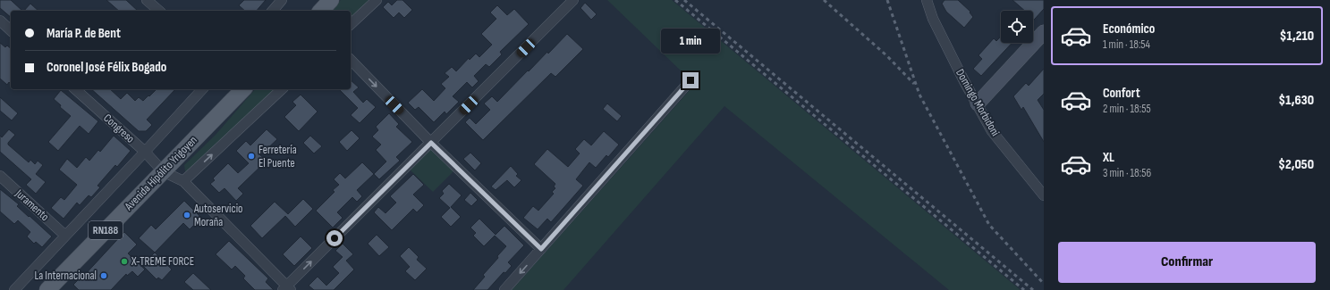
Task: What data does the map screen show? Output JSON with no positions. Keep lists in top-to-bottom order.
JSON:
{
  "streets": {
    "main road": ["Avenida Hipólito Yrigoyen", "RN188"],
    "street": ["Domingo Morbidoni", "Congreso", "Juramento"]
  },
  "crossings": [
    ["Congreso", "Avenida Hipólito Yrigoyen"]
  ],
  "places": [
    "Ferretería El Puente",
    "Autoservicio Moraña",
    "X-TREME FORCE",
    "La Internacional"
  ],
  "page": {
    "list": [
      {
        "name": "Económico",
        "note": "1 min · 18:54",
        "value": "$1,210"
      },
      {
        "name": "Confort",
        "note": "2 min · 18:55",
        "value": "$1,630"
      },
      {
        "name": "XL",
        "note": "3 min · 18:56",
        "value": "$2,050"
      }
    ],
    "banner": ["María P. de Bent", "Coronel José Félix Bogado"],
    "bubble": "1 min",
    "buttons": "Confirmar"
  }
}
